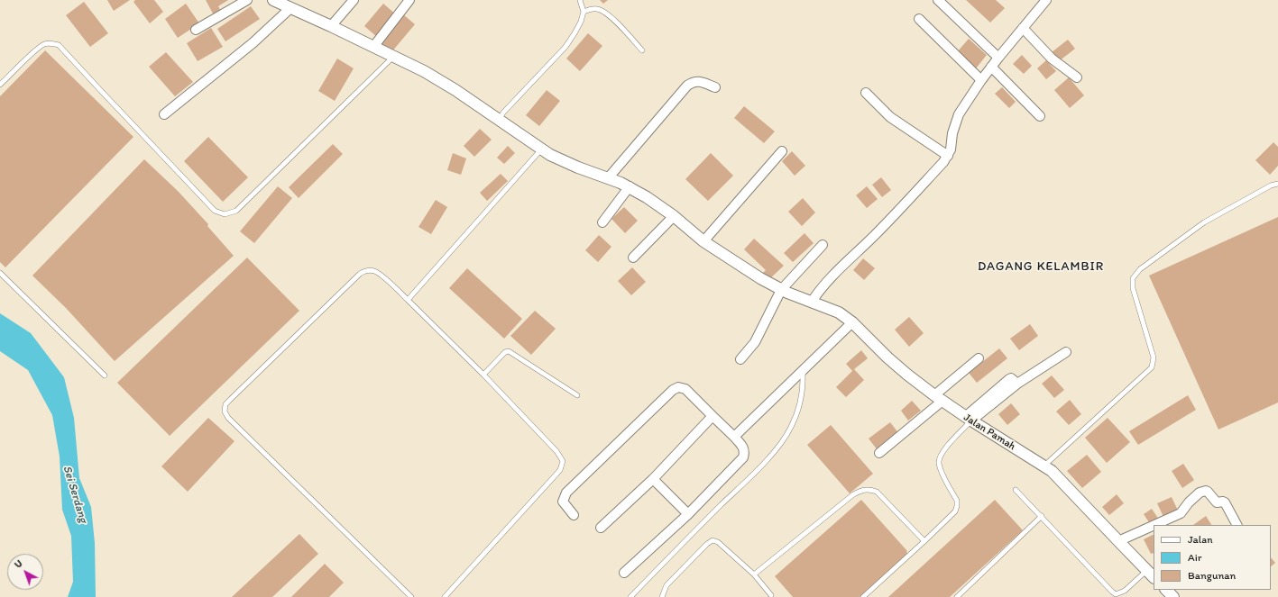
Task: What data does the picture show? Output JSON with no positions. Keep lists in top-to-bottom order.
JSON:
{
  "streets": {
    "street": ["Jalan Pamah"]
  },
  "districts": ["DAGANG KELAMBIR"],
  "water": ["Sei Serdang"],
  "legend": ["Jalan", "Air", "Bangunan"],
  "north": "top left"
}
